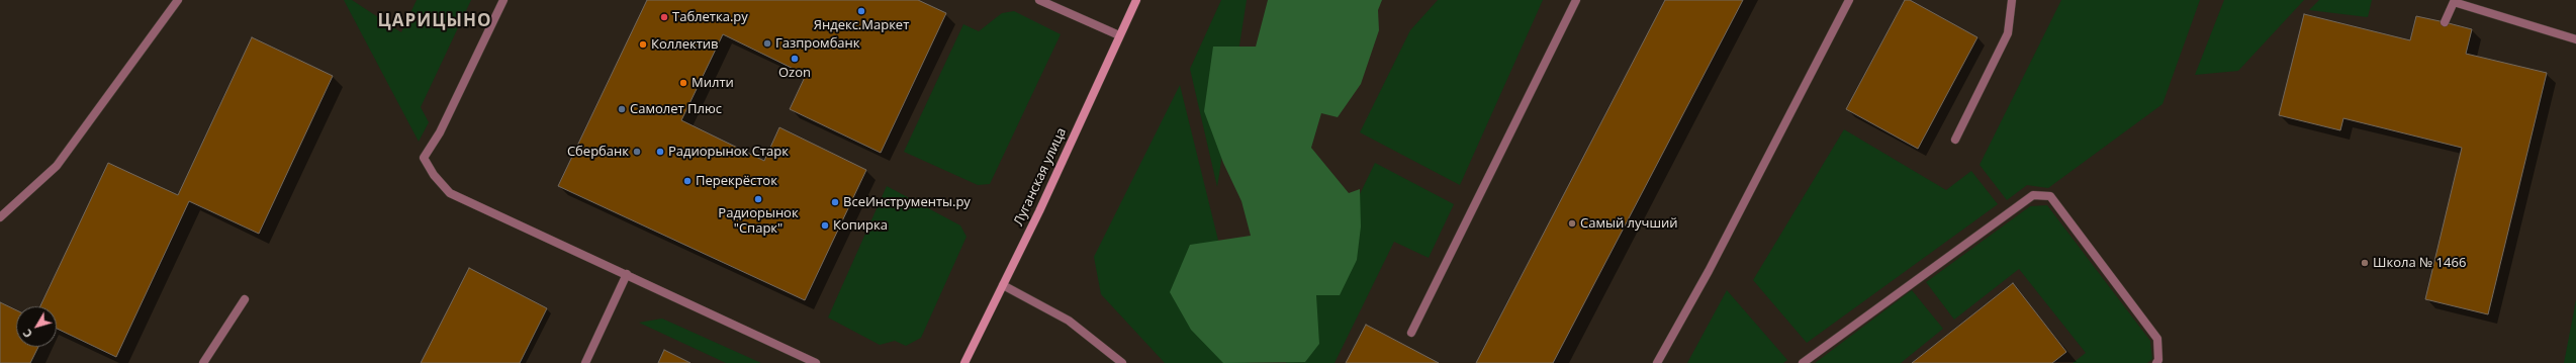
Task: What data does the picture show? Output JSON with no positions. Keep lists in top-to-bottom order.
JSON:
{
  "streets": {
    "main road": ["Луганская улица"]
  },
  "districts": ["ЦАРИЦЫНО"],
  "places": [
    "Яндекс.Маркет",
    "Таблетка.ру",
    "Газпромбанк",
    "Коллектив",
    "Ozon",
    "Милти",
    "Самолет Плюс",
    "Сбербанк",
    "Радиорынок Старк",
    "Перекрёсток",
    "Радиорынок \"Спарк\"",
    "ВсеИнструменты.ру",
    "Самый лучший",
    "Копирка",
    "Школа № 1466"
  ],
  "north": "bottom left"
}
